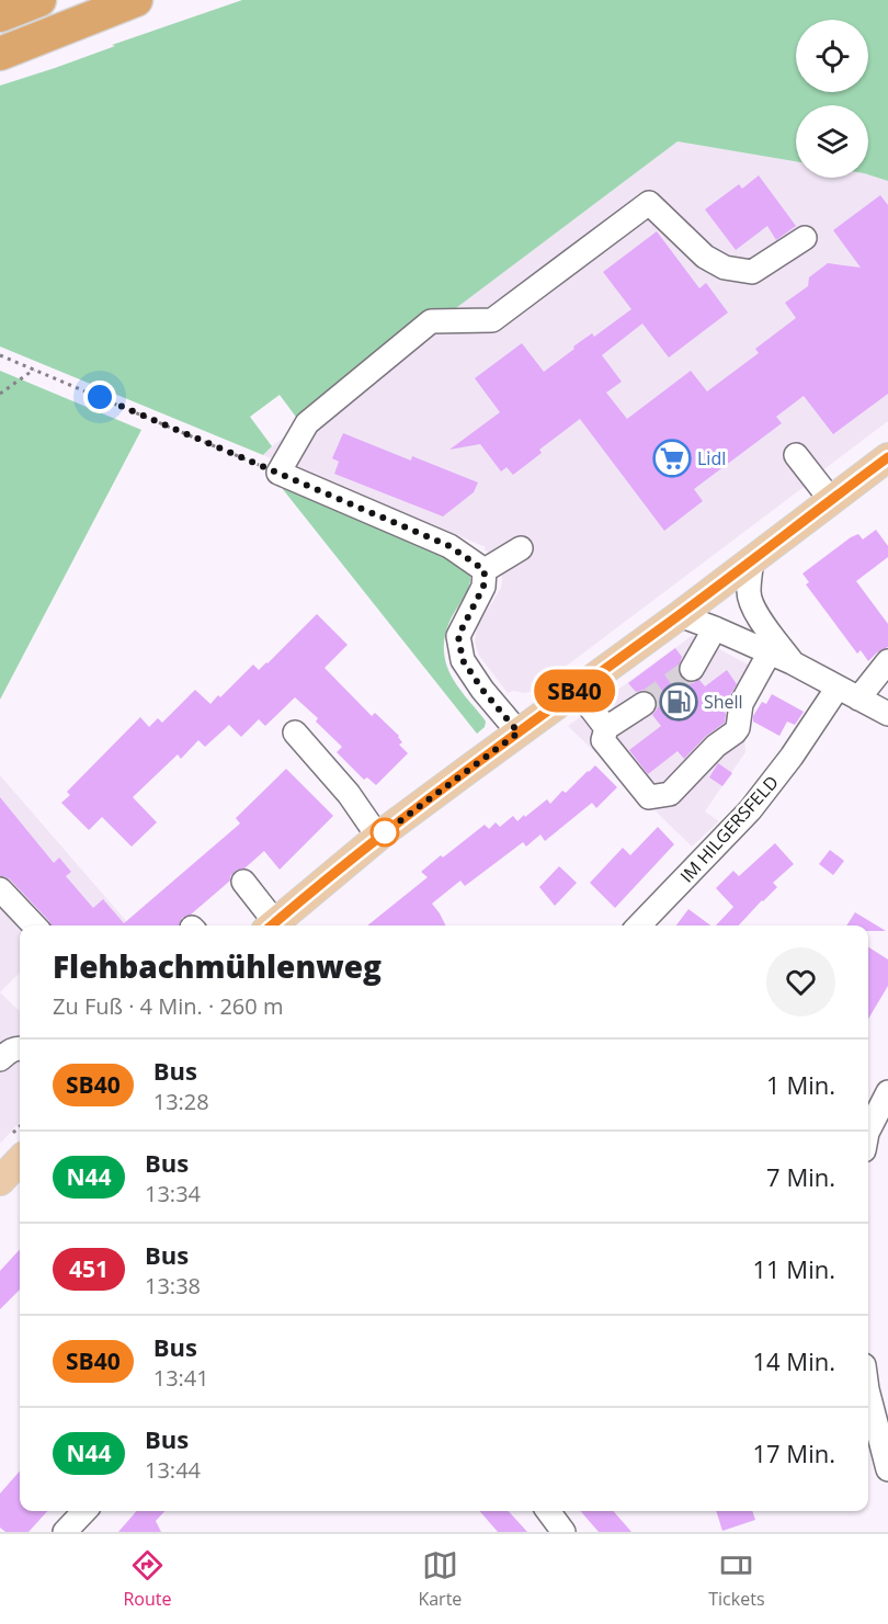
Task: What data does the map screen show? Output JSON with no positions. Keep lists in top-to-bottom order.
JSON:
{
  "streets": {
    "street": ["IM HILGERSFELD"]
  },
  "places": {
    "supermarket": ["Lidl"],
    "fuel station": ["Shell"]
  },
  "lines": ["bus line SB40"],
  "page": {
    "on_map": "SB40",
    "heading": ["Flehbachmühlenweg", "Zu Fuß · 4 Min. · 260 m"],
    "list": [
      {
        "mark": "SB40",
        "name": "Bus",
        "note": "13:28",
        "value": "1 Min."
      },
      {
        "mark": "N44",
        "name": "Bus",
        "note": "13:34",
        "value": "7 Min."
      },
      {
        "mark": "451",
        "name": "Bus",
        "note": "13:38",
        "value": "11 Min."
      },
      {
        "mark": "SB40",
        "name": "Bus",
        "note": "13:41",
        "value": "14 Min."
      },
      {
        "mark": "N44",
        "name": "Bus",
        "note": "13:44",
        "value": "17 Min."
      }
    ],
    "tabs": ["Route", "Karte", "Tickets"]
  }
}
